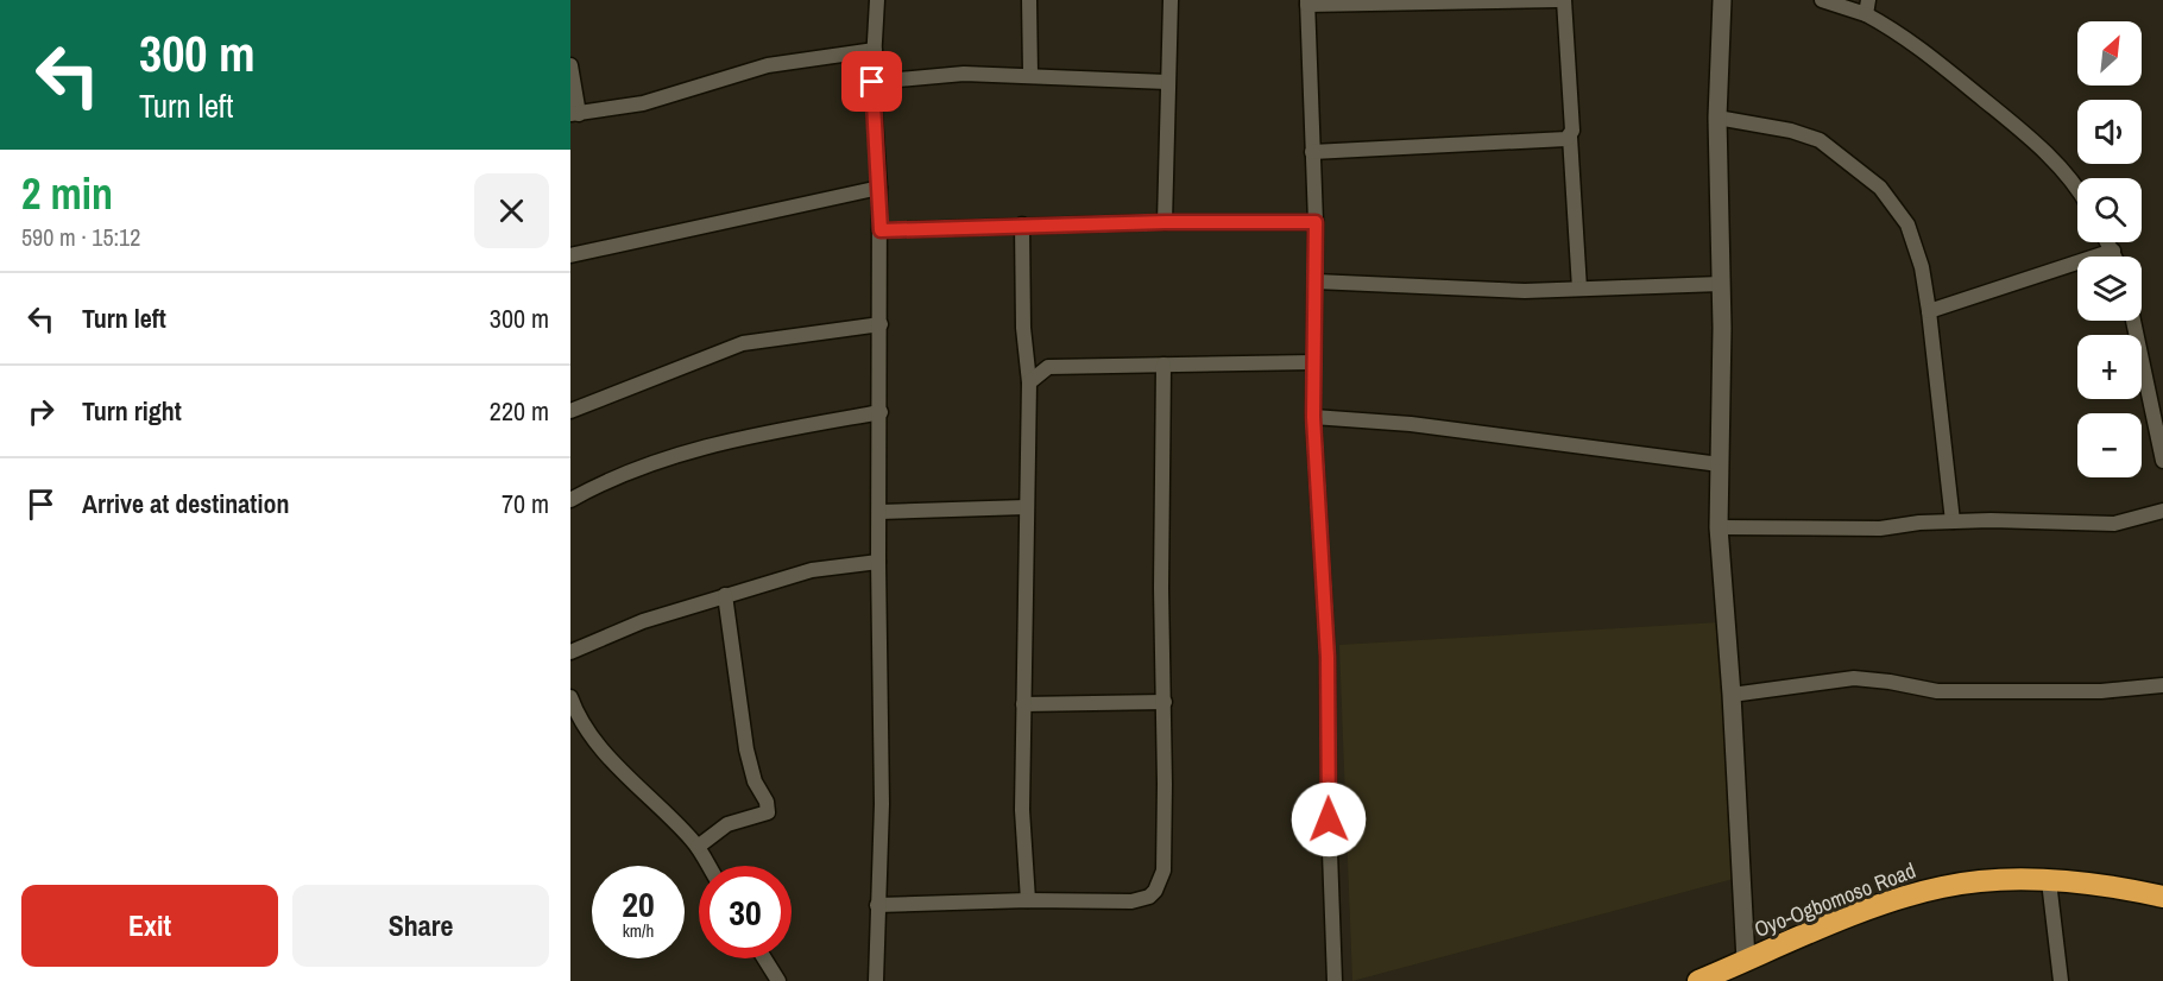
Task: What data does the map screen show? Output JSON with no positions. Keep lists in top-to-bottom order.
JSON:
{
  "streets": {
    "highway": ["Oyo-Ogbomoso Road"]
  },
  "north": "top right",
  "page": {
    "turn": ["300 m", "Turn left"],
    "map_buttons": ["+", "−"],
    "heading": ["2 min", "590 m · 15:12"],
    "list": [
      {
        "name": "Turn left",
        "value": "300 m"
      },
      {
        "name": "Turn right",
        "value": "220 m"
      },
      {
        "name": "Arrive at destination",
        "value": "70 m"
      }
    ],
    "speed": "20 km/h",
    "limit": "30",
    "buttons": ["Exit", "Share"]
  }
}
